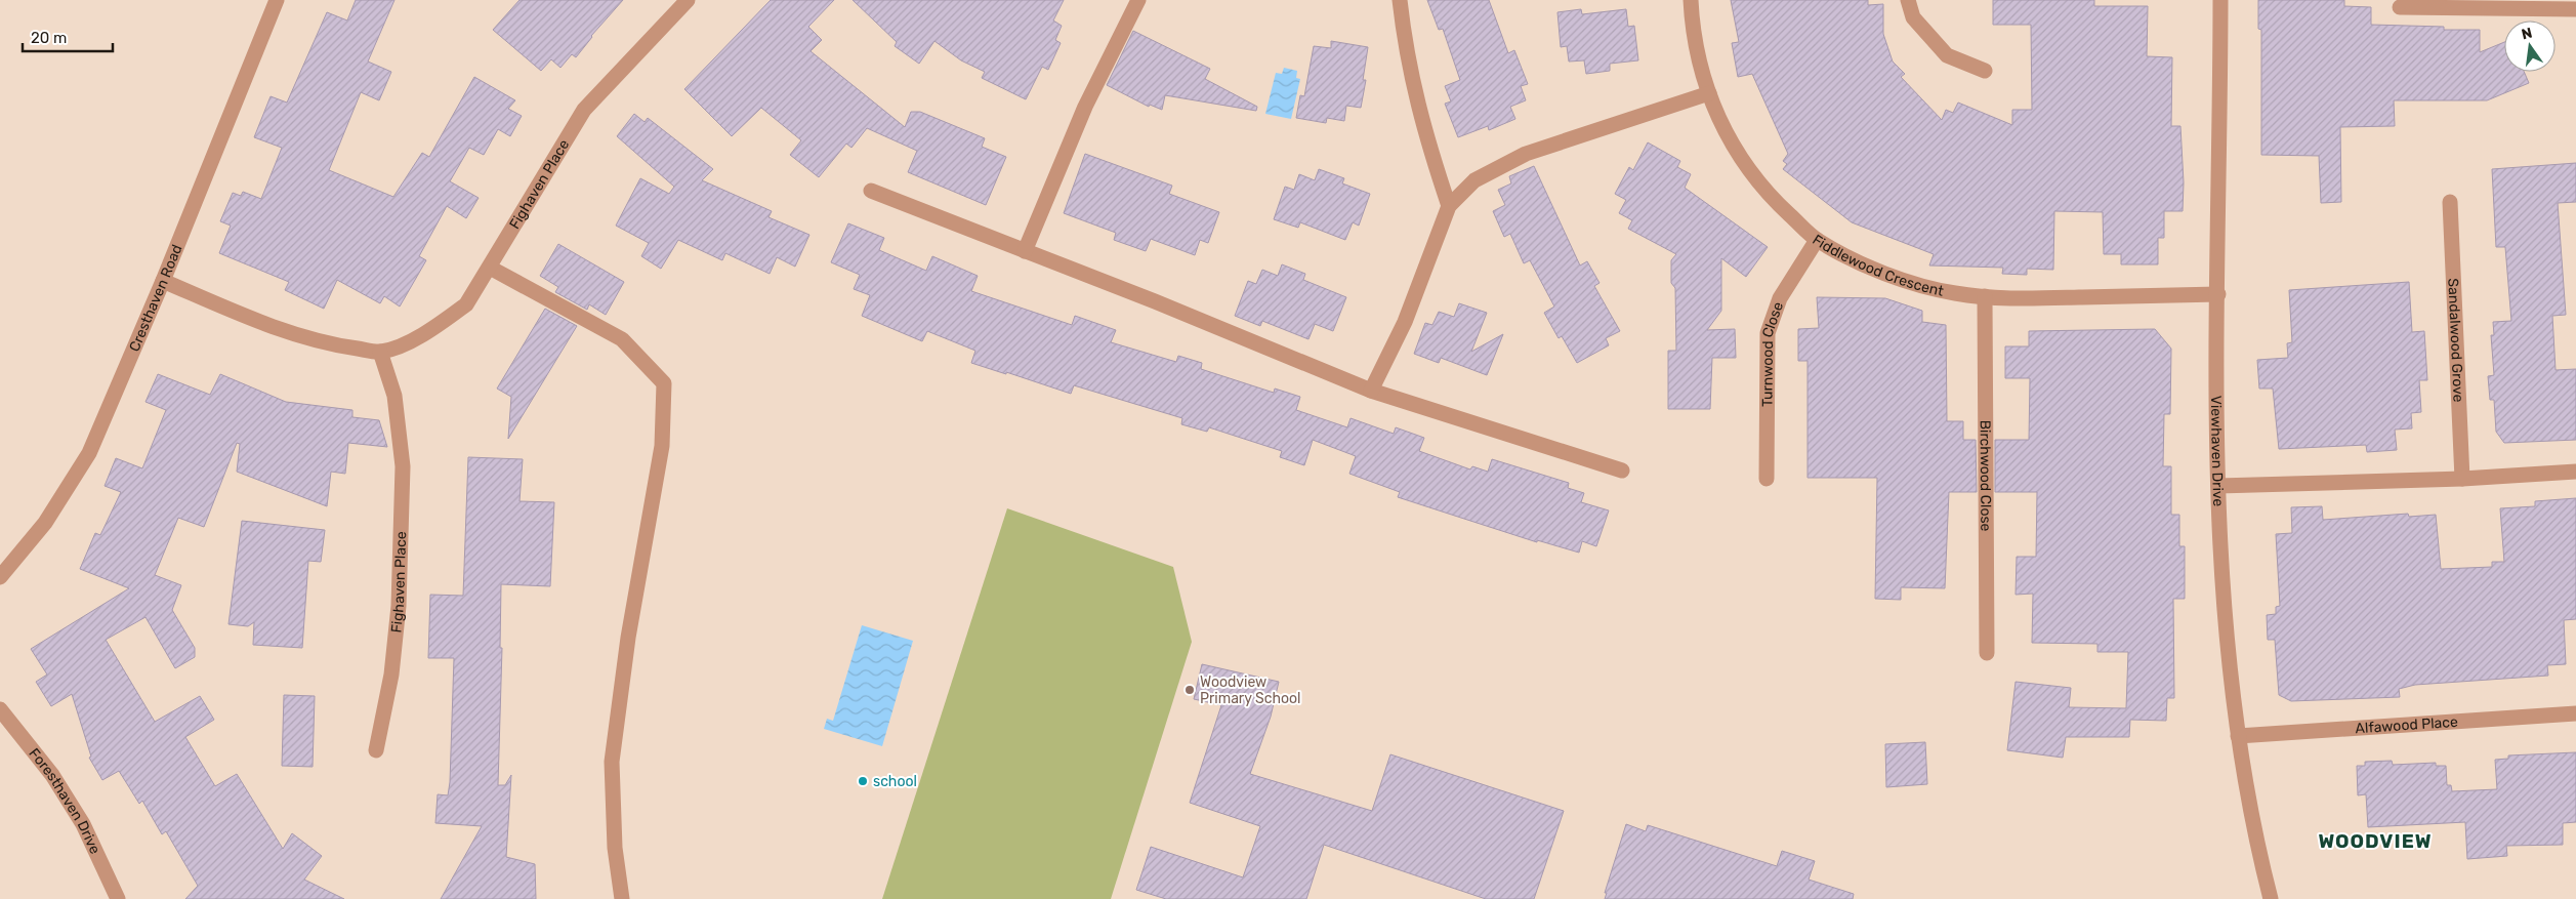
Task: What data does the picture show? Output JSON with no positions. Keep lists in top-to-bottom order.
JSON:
{
  "streets": {
    "street": [
      "Fighaven Place",
      "Fiddlewood Crescent",
      "Cresthaven Road",
      "Sandalwood Grove",
      "Turnwood Close",
      "Viewhaven Drive",
      "Birchwood Close",
      "Alfawood Place",
      "Foresthaven Drive"
    ]
  },
  "crossings": [
    ["Fighaven Place", "Cresthaven Road"],
    ["Fiddlewood Crescent", "Turnwood Close"],
    ["Fiddlewood Crescent", "Viewhaven Drive"],
    ["Fiddlewood Crescent", "Birchwood Close"],
    ["Viewhaven Drive", "Alfawood Place"]
  ],
  "districts": ["WOODVIEW"],
  "places": ["Woodview Primary School", "school"],
  "scale_bar": "20 m",
  "north": "top"
}
